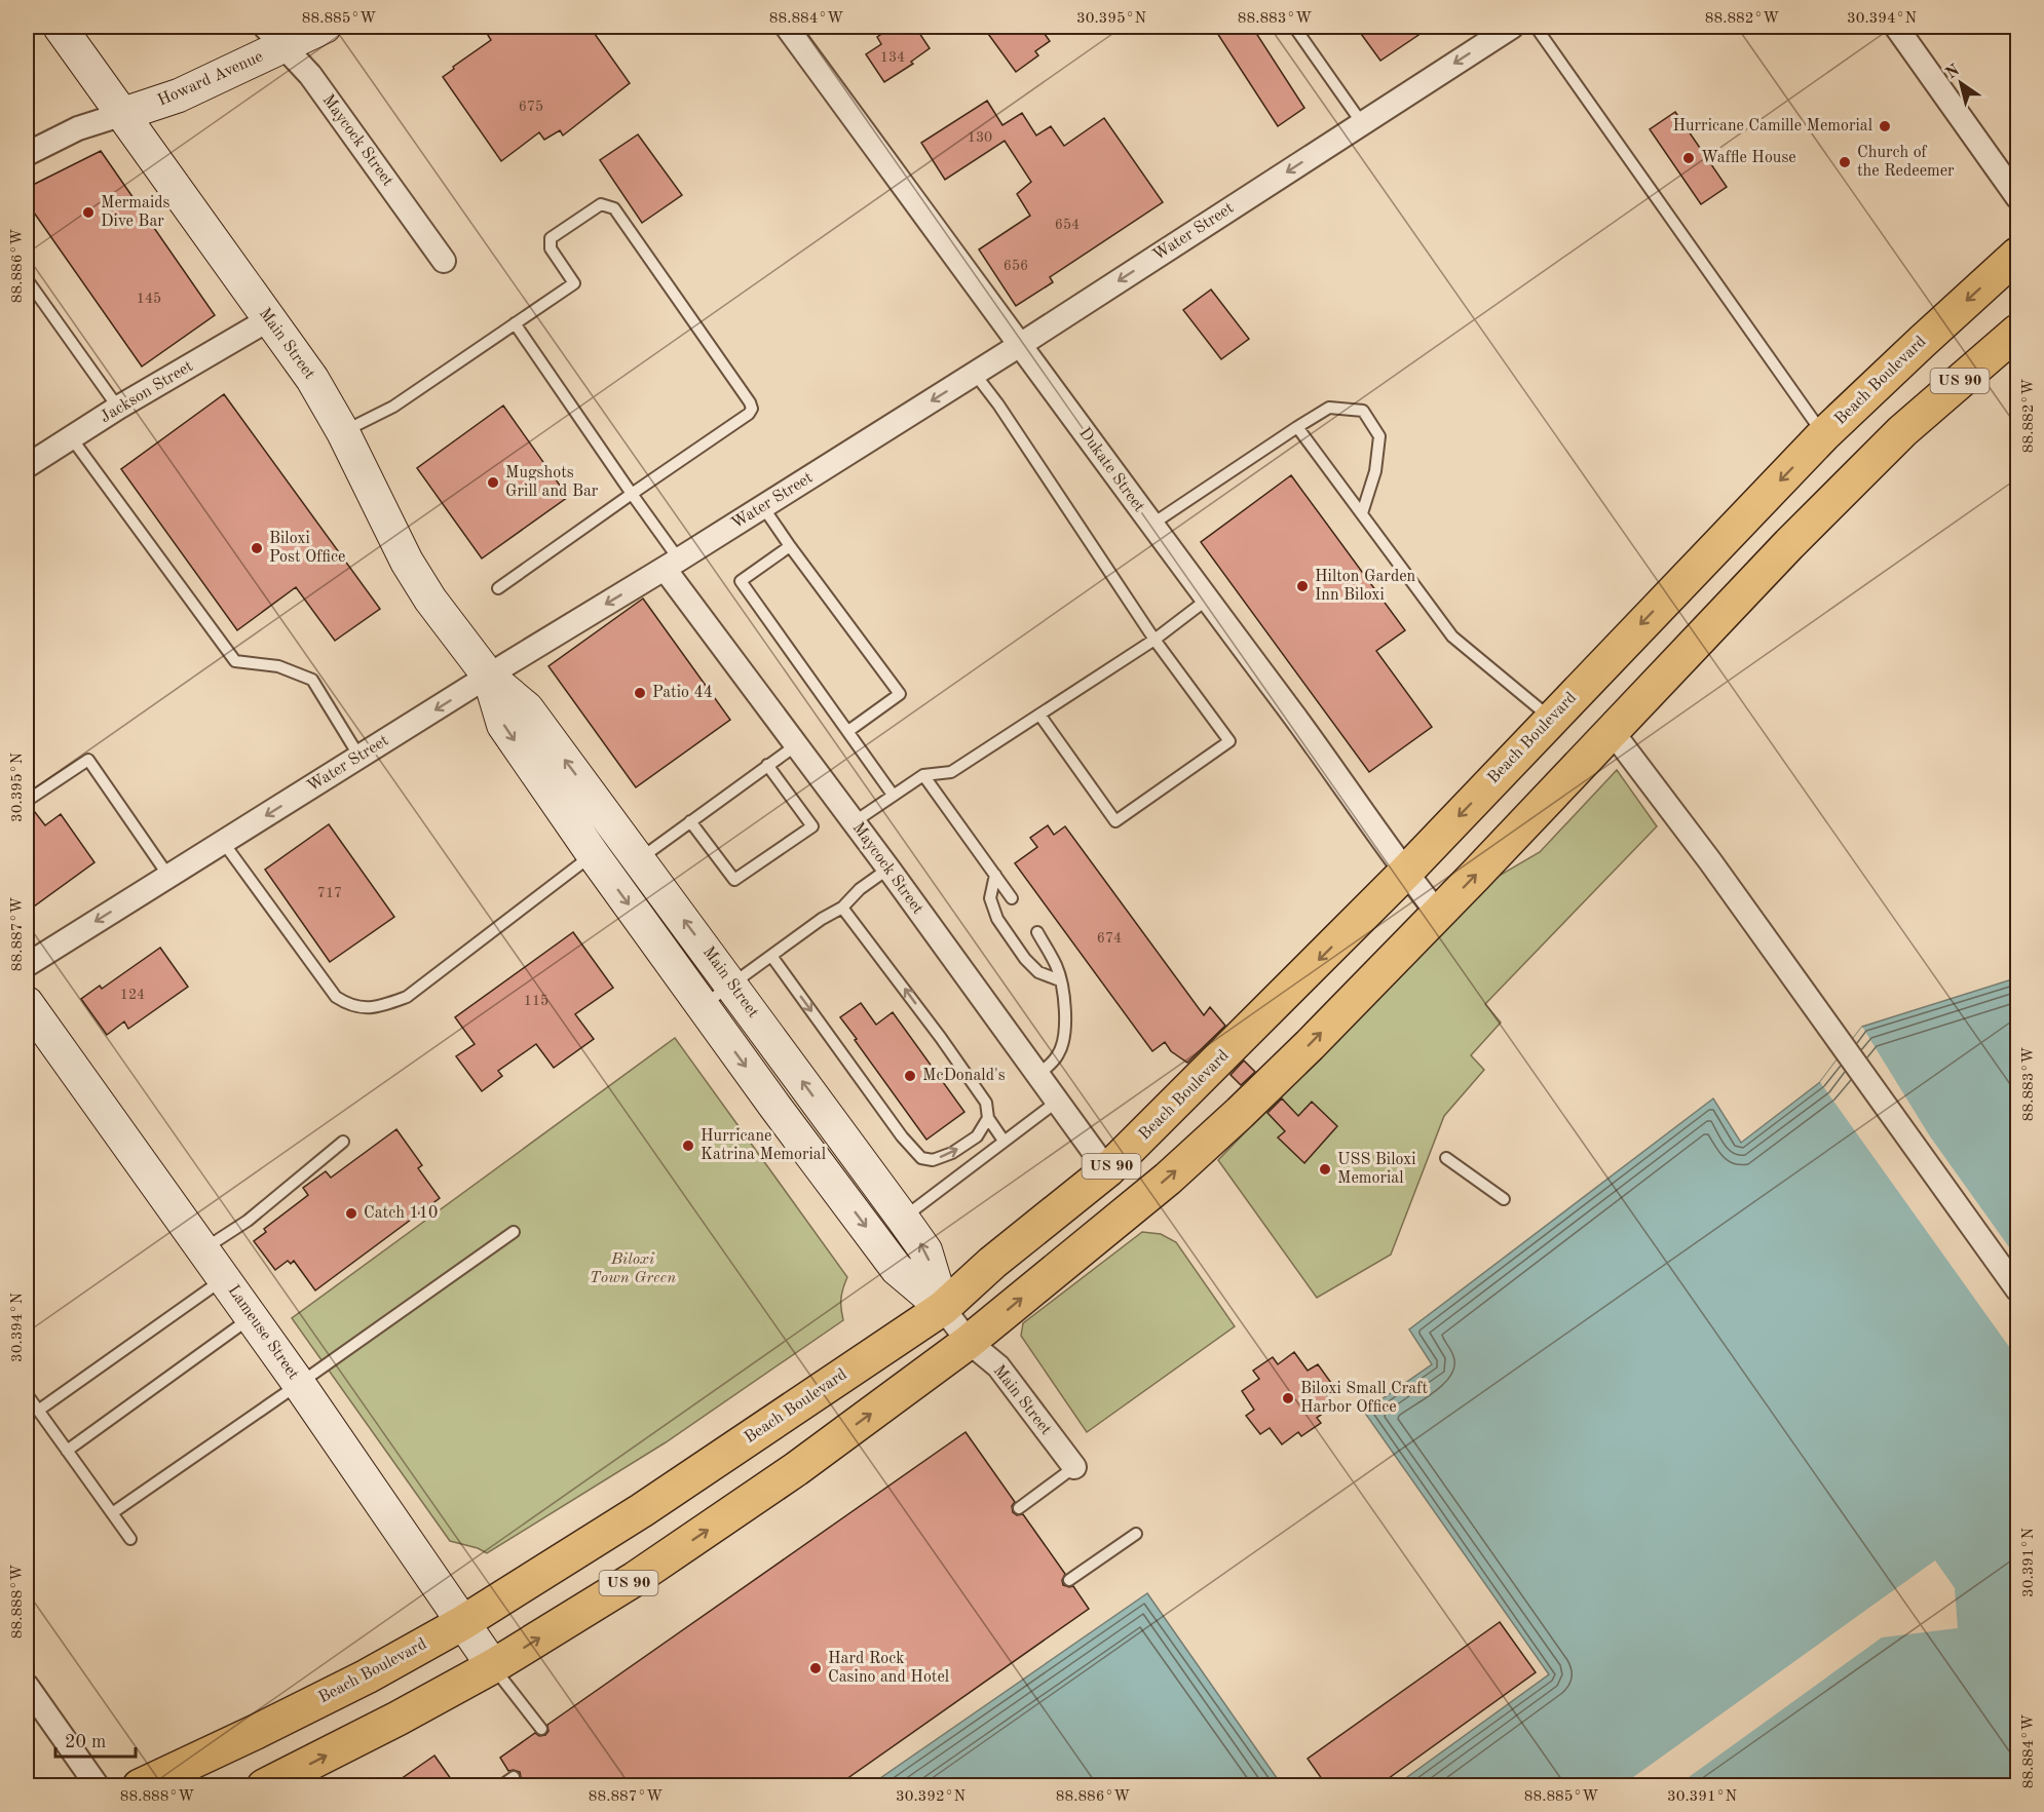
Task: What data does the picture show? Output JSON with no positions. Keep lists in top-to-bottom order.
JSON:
{
  "streets": {
    "main road": ["Beach Boulevard", "US 90"],
    "street": [
      "Howard Avenue",
      "Maycock Street",
      "Water Street",
      "Main Street",
      "Jackson Street",
      "Dukate Street",
      "Lameuse Street"
    ]
  },
  "crossings": [
    ["Howard Avenue", "Maycock Street"],
    ["Howard Avenue", "Main Street"],
    ["Maycock Street", "Water Street"],
    ["Maycock Street", "Beach Boulevard"],
    ["Water Street", "Main Street"],
    ["Water Street", "Dukate Street"],
    ["Main Street", "Beach Boulevard"],
    ["Main Street", "US 90"],
    ["Main Street", "Jackson Street"],
    ["Beach Boulevard", "Dukate Street"],
    ["Beach Boulevard", "Lameuse Street"],
    ["US 90", "Dukate Street"],
    ["US 90", "Lameuse Street"]
  ],
  "one_way": ["Water Street"],
  "parks": ["Biloxi Town Green"],
  "places": [
    "Hurricane Camille Memorial",
    "Waffle House",
    "Church of the Redeemer",
    "Mermaids Dive Bar",
    "Mugshots Grill and Bar",
    "Biloxi Post Office",
    "Hilton Garden Inn Biloxi",
    "Patio 44",
    "McDonald's",
    "Hurricane Katrina Memorial",
    "USS Biloxi Memorial",
    "Catch 110",
    "Biloxi Small Craft Harbor Office",
    "Hard Rock Casino and Hotel"
  ],
  "house_numbers": [
    "134",
    "675",
    "130",
    "654",
    "656",
    "145",
    "717",
    "674",
    "124",
    "115"
  ],
  "scale_bar": "20 m",
  "north": "top left",
  "coordinates": [
    "88.885°W",
    "88.884°W",
    "30.395°N",
    "88.883°W",
    "88.882°W",
    "30.394°N",
    "88.886°W",
    "88.887°W",
    "30.391°N",
    "88.888°W",
    "30.392°N"
  ]
}
